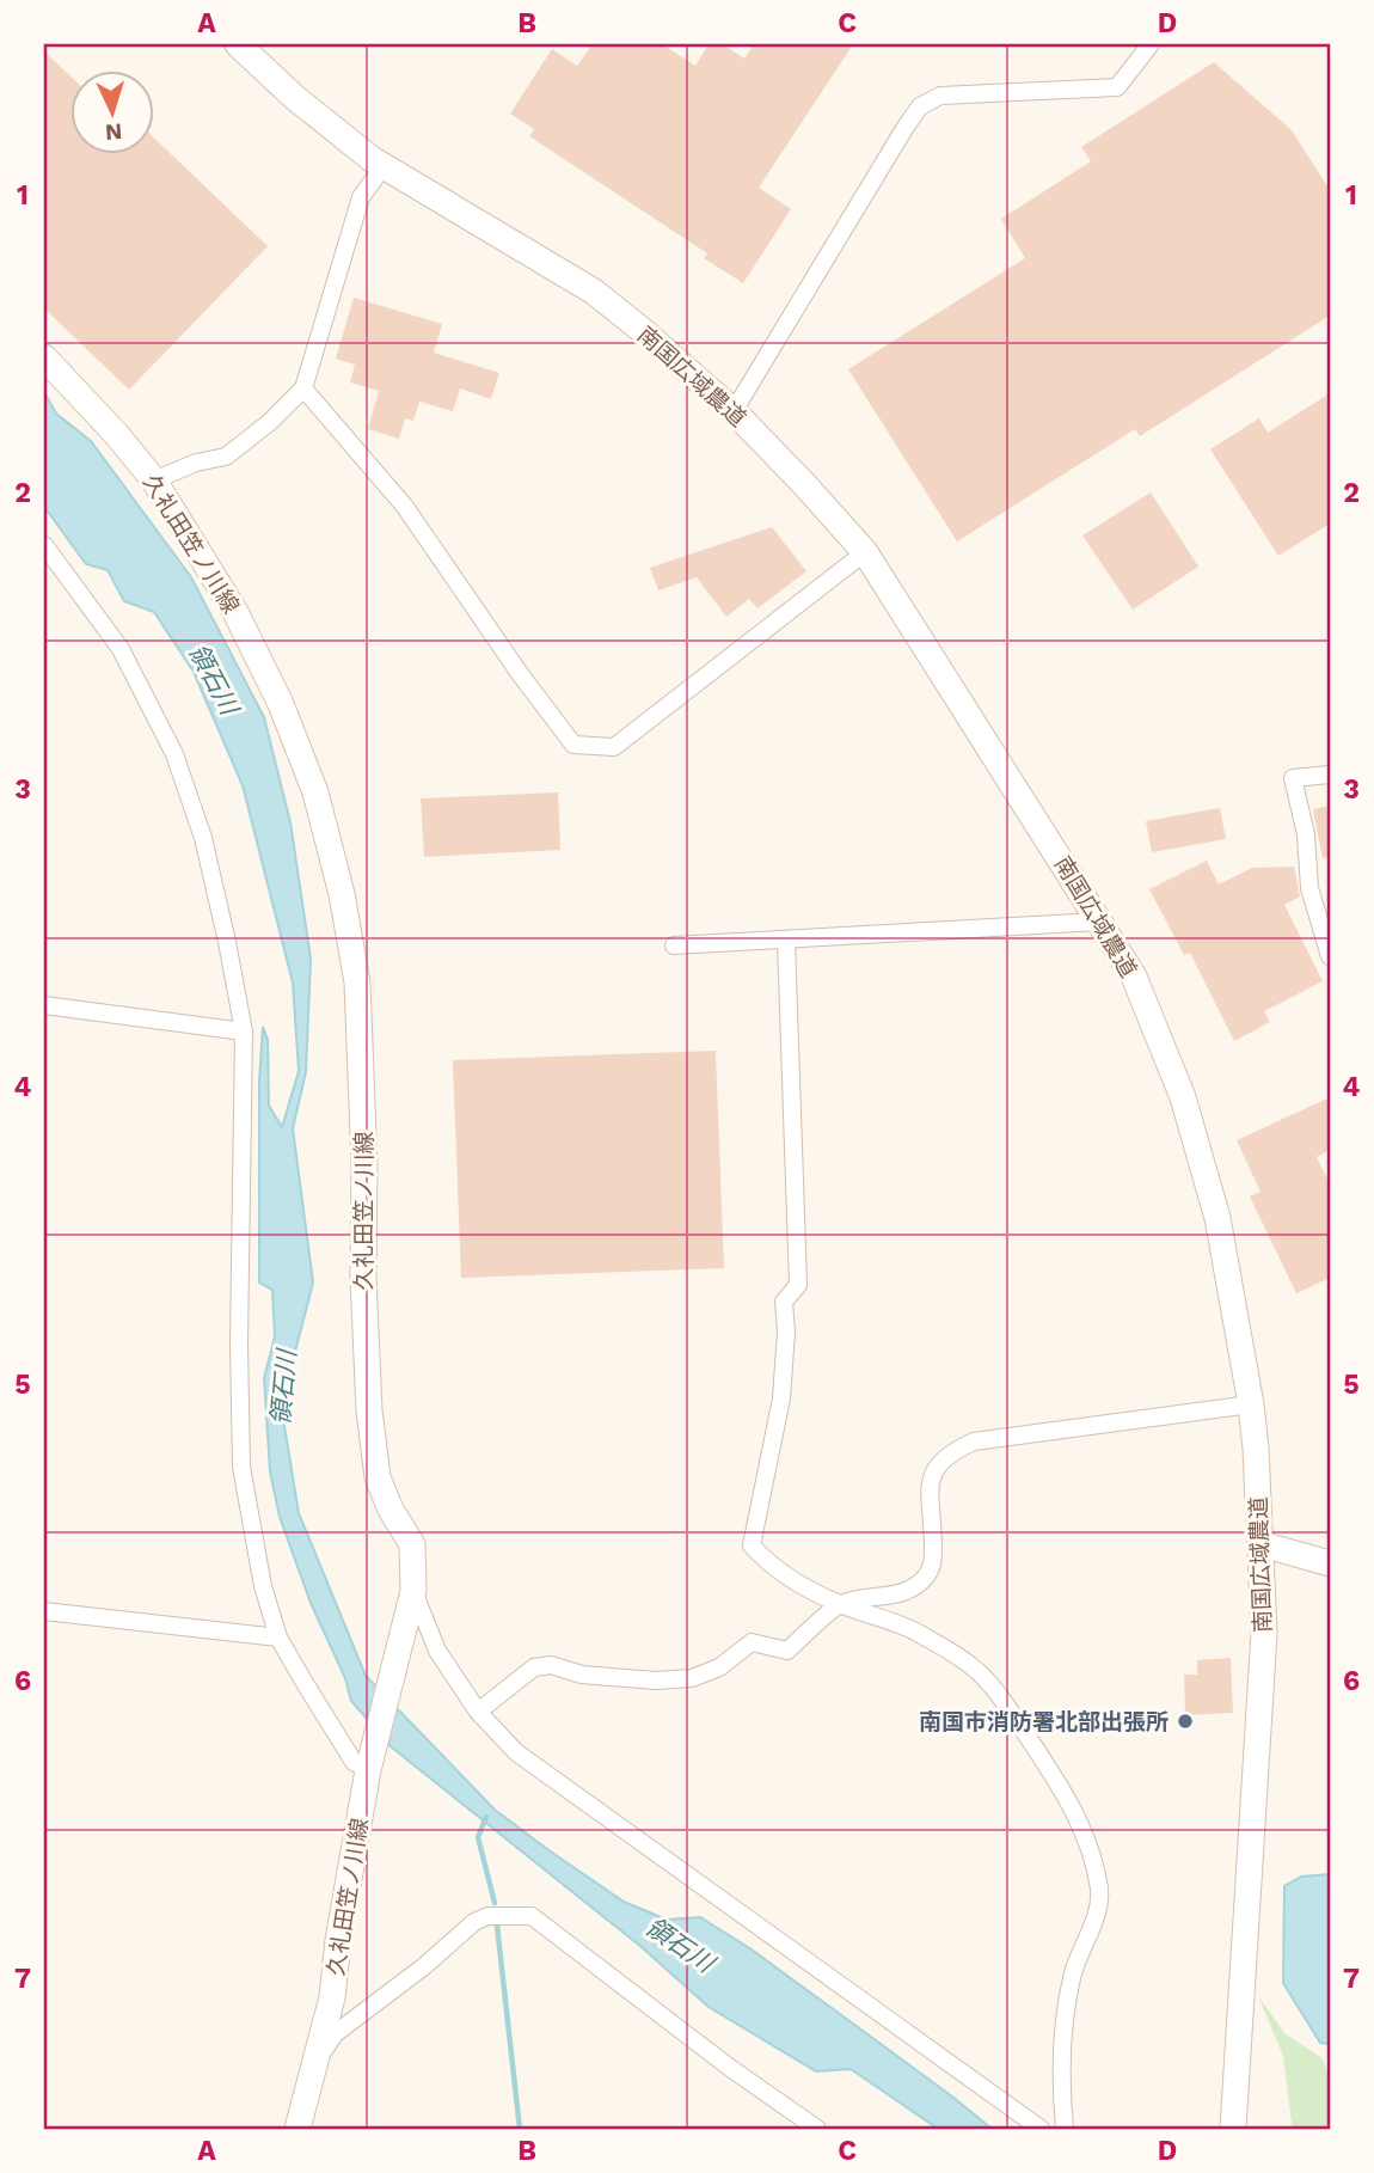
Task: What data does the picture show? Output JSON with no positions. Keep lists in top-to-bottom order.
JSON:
{
  "streets": {
    "street": ["南国広域農道", "久礼田笠ノ川線"]
  },
  "water": ["領石川"],
  "places": ["南国市消防署北部出張所"],
  "north": "bottom",
  "grid": {
    "columns": [
      "A",
      "B",
      "C",
      "D"
    ],
    "rows": [
      "1",
      "2",
      "3",
      "4",
      "5",
      "6",
      "7"
    ]
  }
}
